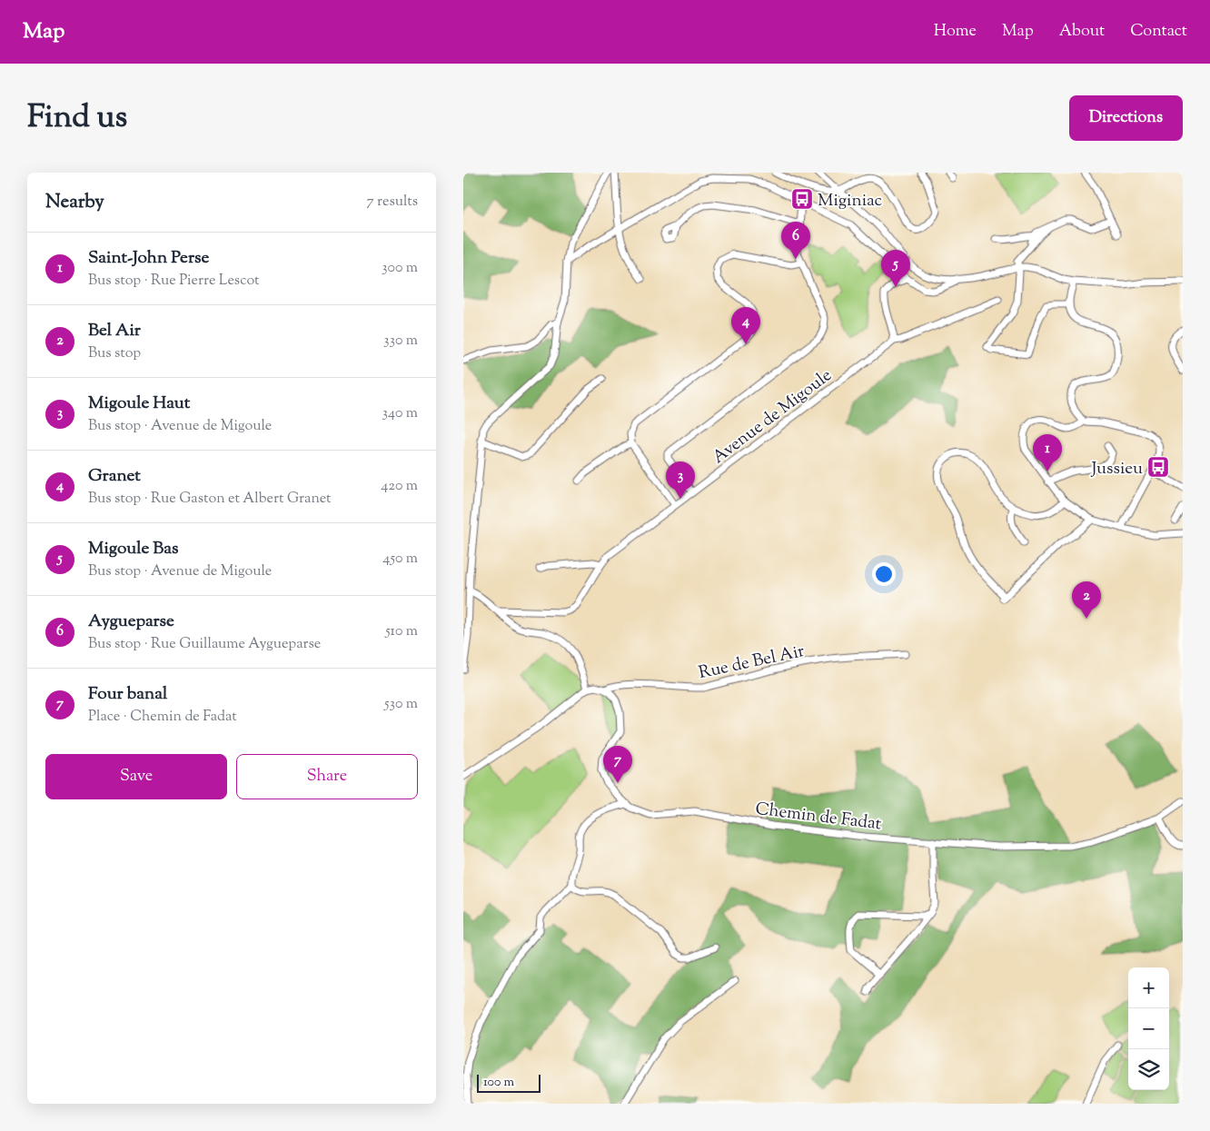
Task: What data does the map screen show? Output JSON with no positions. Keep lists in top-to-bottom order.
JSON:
{
  "streets": {
    "street": ["Avenue de Migoule", "Rue de Bel Air", "Chemin de Fadat"]
  },
  "crossings": [
    ["Rue de Bel Air", "Chemin de Fadat"]
  ],
  "places": {
    "bus stop": ["Miginiac", "Jussieu"]
  },
  "scale_bar": "100 m",
  "page": {
    "header": "Map",
    "nav": [
      "Home",
      "Map",
      "About",
      "Contact"
    ],
    "title": "Find us",
    "buttons": [
      "Directions",
      ["Save", "Share"]
    ],
    "heading": ["Nearby", "7 results"],
    "pins": [
      "6",
      "5",
      "4",
      "1",
      "3",
      "2",
      "7"
    ],
    "list": [
      {
        "mark": "1",
        "name": "Saint-John Perse",
        "note": "Bus stop · Rue Pierre Lescot",
        "value": "300 m"
      },
      {
        "mark": "2",
        "name": "Bel Air",
        "note": "Bus stop",
        "value": "330 m"
      },
      {
        "mark": "3",
        "name": "Migoule Haut",
        "note": "Bus stop · Avenue de Migoule",
        "value": "340 m"
      },
      {
        "mark": "4",
        "name": "Granet",
        "note": "Bus stop · Rue Gaston et Albert Granet",
        "value": "420 m"
      },
      {
        "mark": "5",
        "name": "Migoule Bas",
        "note": "Bus stop · Avenue de Migoule",
        "value": "450 m"
      },
      {
        "mark": "6",
        "name": "Aygueparse",
        "note": "Bus stop · Rue Guillaume Aygueparse",
        "value": "510 m"
      },
      {
        "mark": "7",
        "name": "Four banal",
        "note": "Place · Chemin de Fadat",
        "value": "530 m"
      }
    ],
    "map_buttons": ["+", "−"],
    "scale": "100 m"
  }
}
